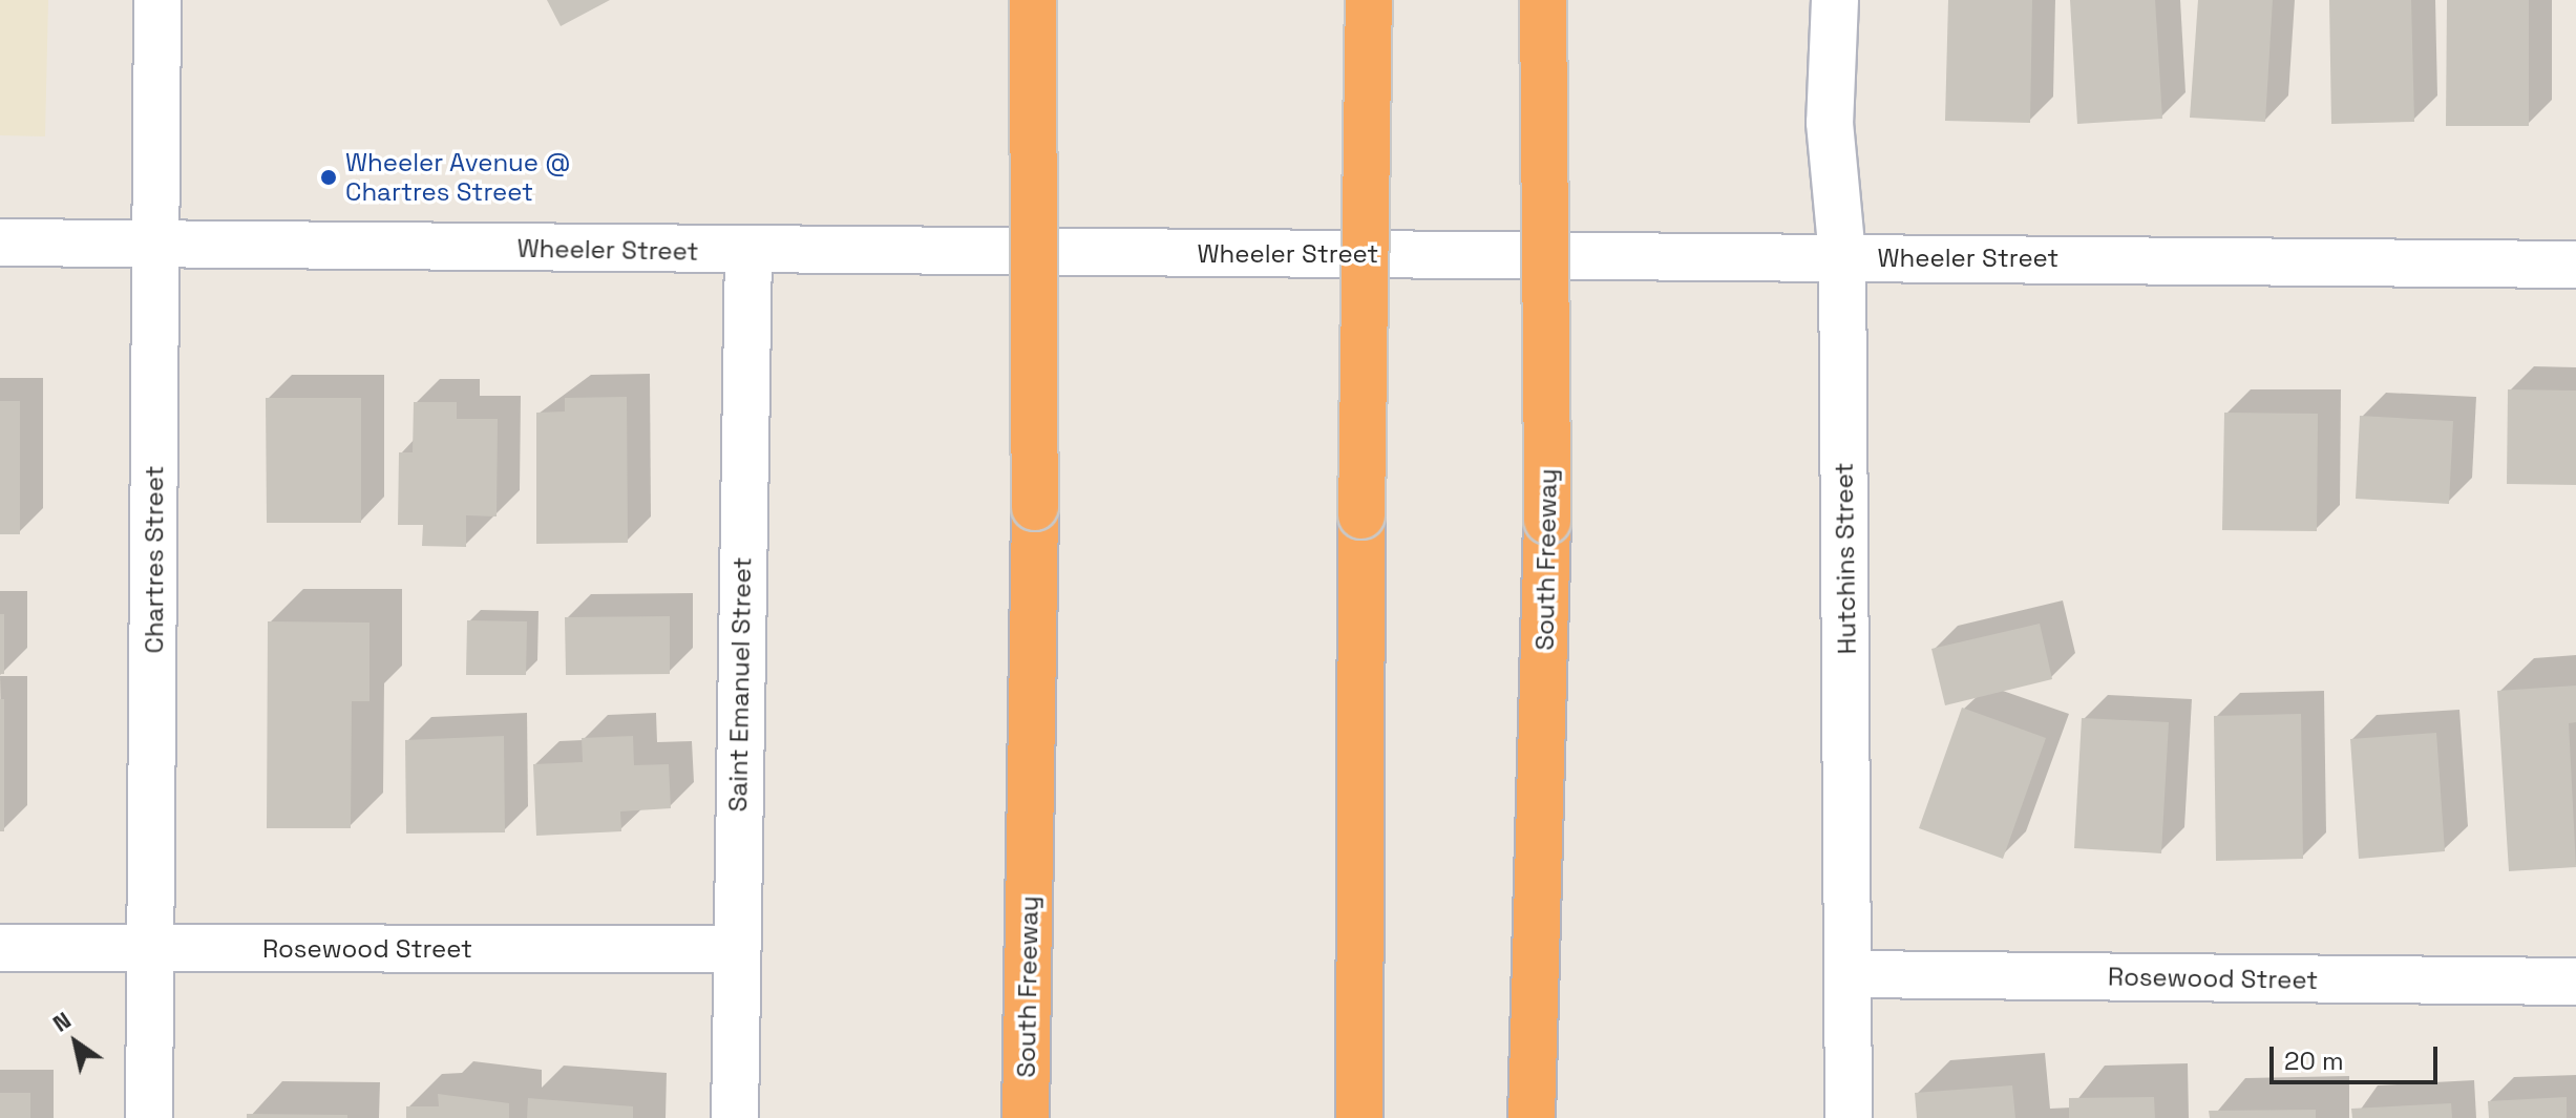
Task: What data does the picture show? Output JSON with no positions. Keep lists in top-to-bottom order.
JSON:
{
  "streets": {
    "highway": ["South Freeway"],
    "street": [
      "Wheeler Street",
      "Hutchins Street",
      "Chartres Street",
      "Saint Emanuel Street",
      "Rosewood Street"
    ]
  },
  "crossings": [
    ["Wheeler Street", "Hutchins Street"],
    ["Wheeler Street", "Chartres Street"],
    ["Wheeler Street", "Saint Emanuel Street"],
    ["Hutchins Street", "Rosewood Street"],
    ["Chartres Street", "Rosewood Street"],
    ["Saint Emanuel Street", "Rosewood Street"]
  ],
  "places": ["Wheeler Avenue @ Chartres Street"],
  "scale_bar": "20 m",
  "north": "top left"
}
